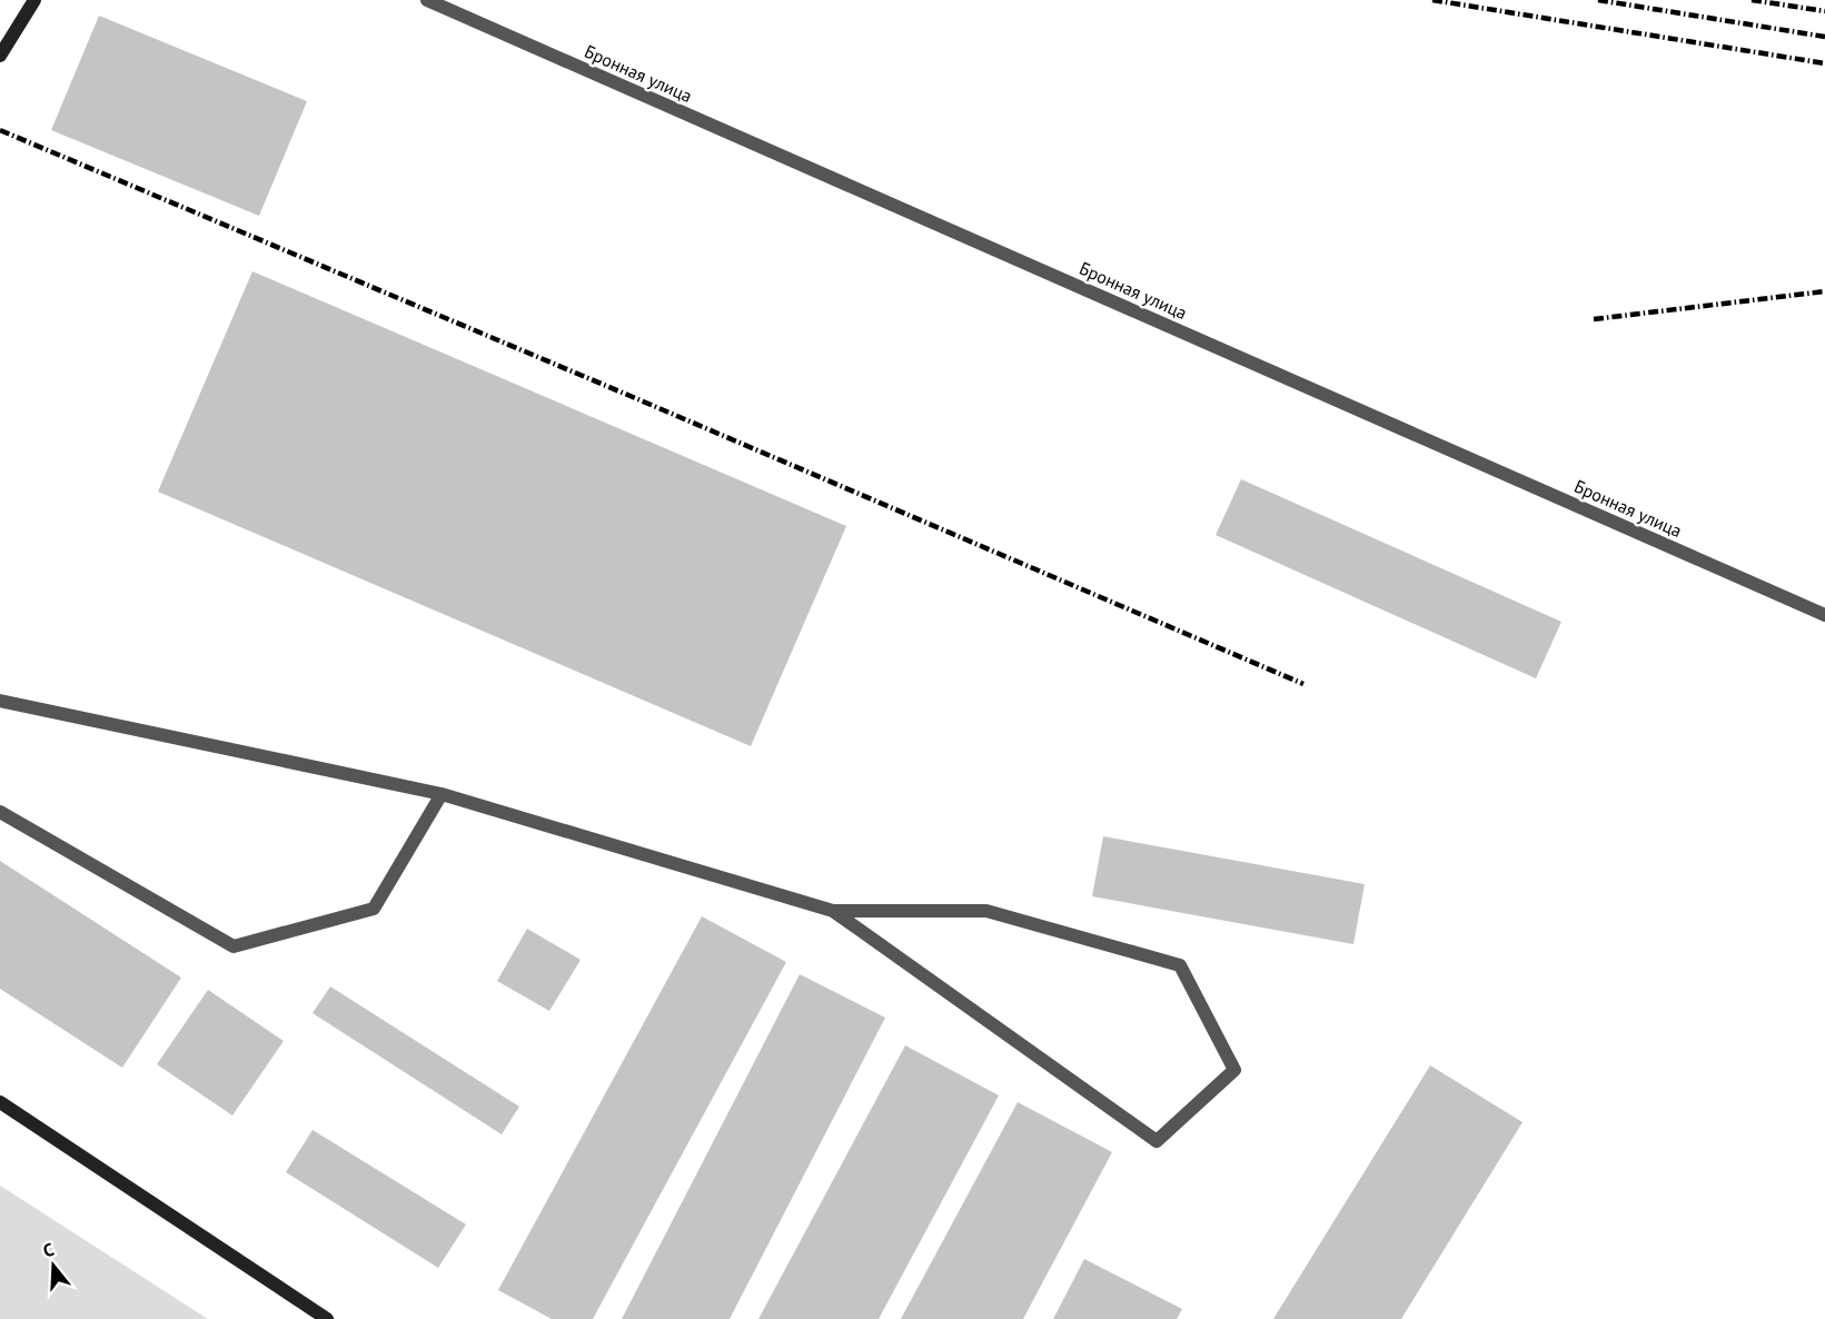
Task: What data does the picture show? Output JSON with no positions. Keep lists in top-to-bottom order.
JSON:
{
  "streets": {
    "lane": ["Бронная улица"]
  },
  "north": "top"
}
